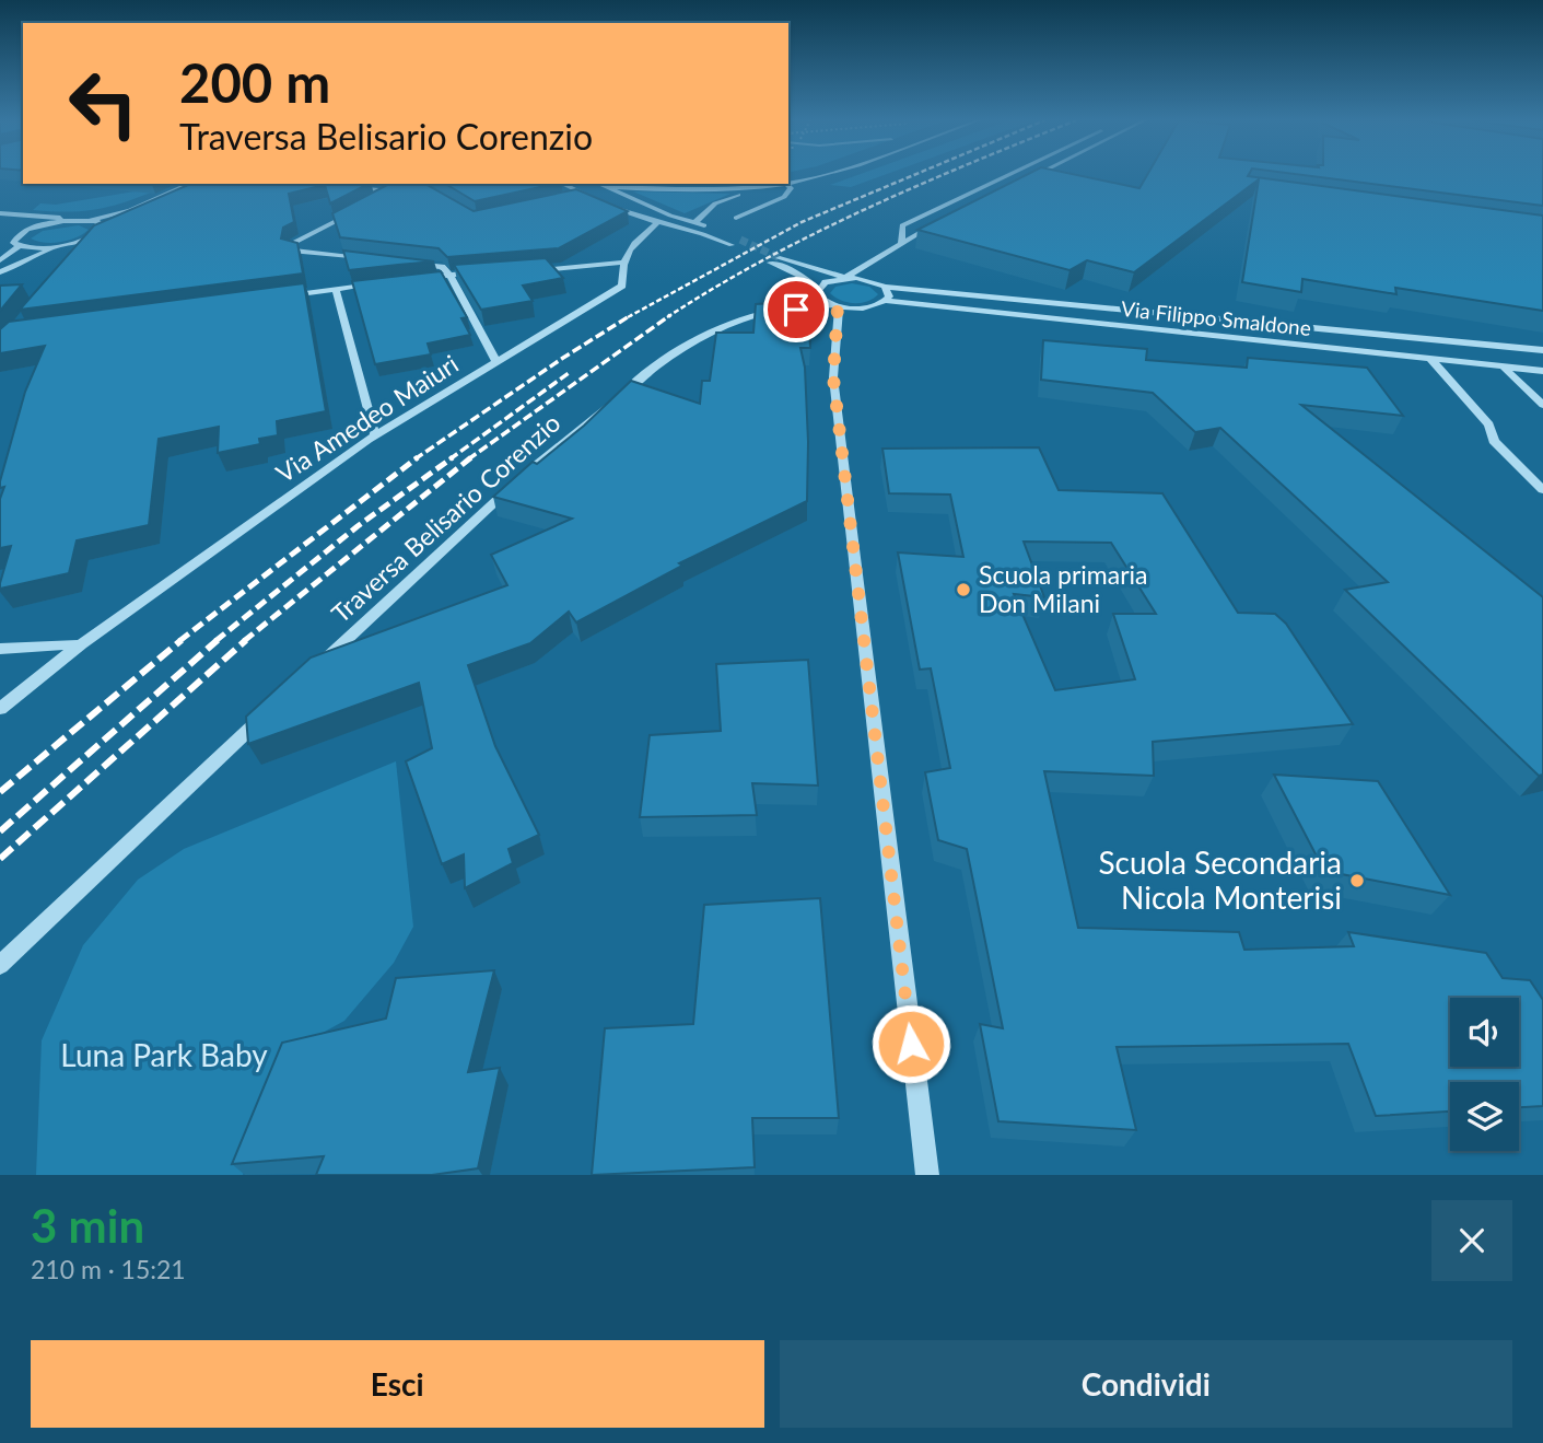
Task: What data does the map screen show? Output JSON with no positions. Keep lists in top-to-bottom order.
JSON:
{
  "streets": {
    "street": ["Via Filippo Smaldone", "Via Amedeo Maiuri", "Traversa Belisario Corenzio"]
  },
  "crossings": [
    ["Via Filippo Smaldone", "Traversa Belisario Corenzio"]
  ],
  "parks": ["Luna Park Baby"],
  "places": ["Scuola primaria Don Milani", "Scuola Secondaria Nicola Monterisi"],
  "page": {
    "turn": ["200 m", "Traversa Belisario Corenzio"],
    "heading": ["3 min", "210 m · 15:21"],
    "buttons": ["Esci", "Condividi"]
  }
}
